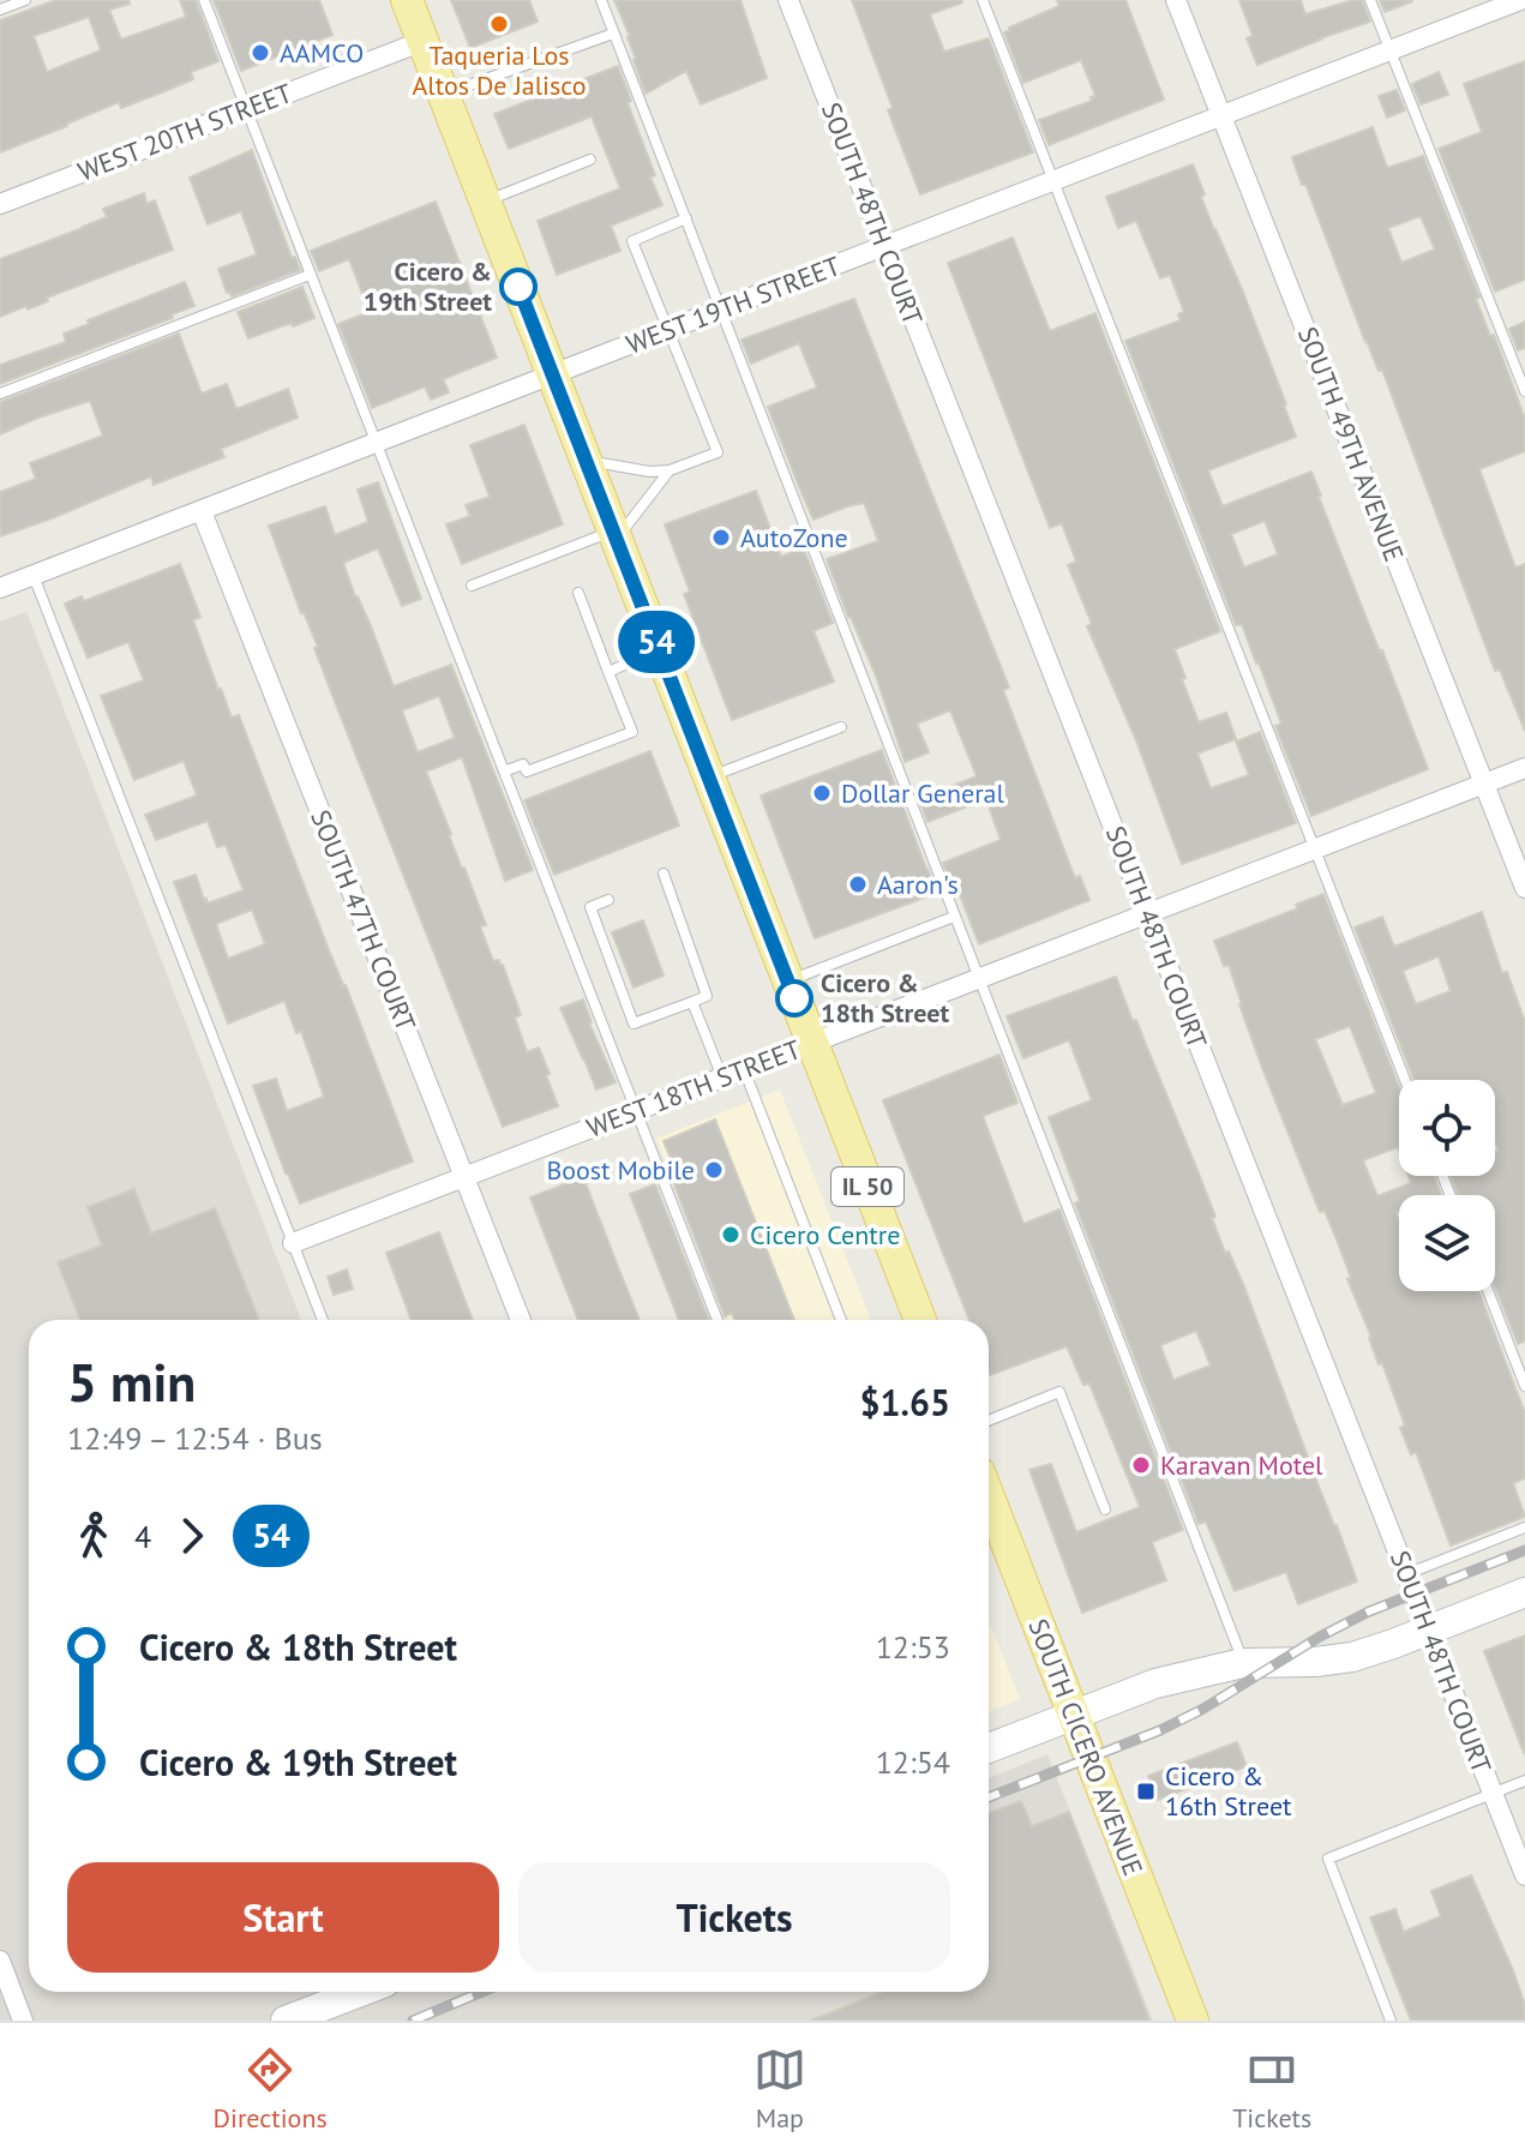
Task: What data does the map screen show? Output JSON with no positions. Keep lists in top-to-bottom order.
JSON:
{
  "streets": {
    "main road": ["IL 50", "SOUTH CICERO AVENUE"],
    "street": [
      "WEST 20TH STREET",
      "SOUTH 48TH COURT",
      "WEST 19TH STREET",
      "SOUTH 49TH AVENUE",
      "SOUTH 47TH COURT",
      "WEST 18TH STREET"
    ]
  },
  "crossings": [
    ["WEST 20TH STREET", "IL 50"],
    ["SOUTH 48TH COURT", "WEST 19TH STREET"],
    ["SOUTH 48TH COURT", "WEST 18TH STREET"],
    ["WEST 19TH STREET", "SOUTH 49TH AVENUE"],
    ["WEST 19TH STREET", "SOUTH 47TH COURT"],
    ["WEST 19TH STREET", "IL 50"],
    ["SOUTH 49TH AVENUE", "WEST 18TH STREET"],
    ["SOUTH 47TH COURT", "WEST 18TH STREET"],
    ["WEST 18TH STREET", "IL 50"]
  ],
  "places": {
    "other": [
      "Taqueria Los Altos De Jalisco",
      "AAMCO",
      "Cicero & 19th Street",
      "AutoZone",
      "Dollar General",
      "Aaron's",
      "Cicero & 18th Street",
      "Boost Mobile",
      "Cicero Centre",
      "Karavan Motel"
    ],
    "transit": ["Cicero & 16th Street"]
  },
  "lines": ["bus line 54"],
  "page": {
    "on_map": "54",
    "heading": ["5 min", "12:49 – 12:54 · Bus", "$1.65"],
    "legs": ["4", "54"],
    "list": [
      {
        "name": "Cicero & 18th Street",
        "value": "12:53"
      },
      {
        "name": "Cicero & 19th Street",
        "value": "12:54"
      }
    ],
    "buttons": ["Start", "Tickets"],
    "tabs": ["Directions", "Map", "Tickets"]
  }
}
